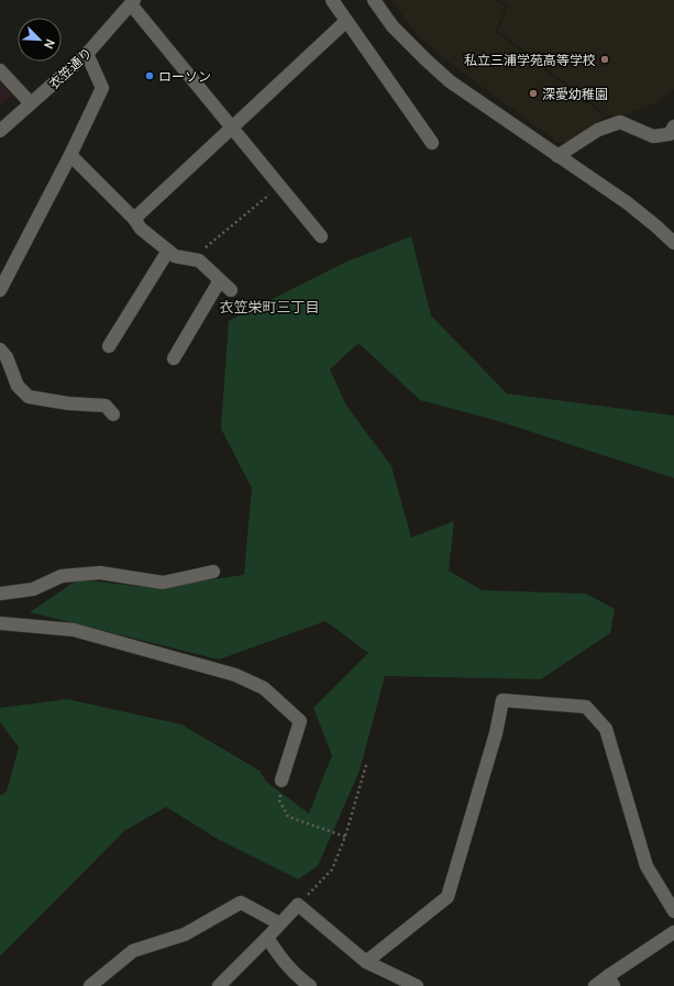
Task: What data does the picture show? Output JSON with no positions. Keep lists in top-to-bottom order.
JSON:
{
  "streets": {
    "street": ["衣笠通り"]
  },
  "districts": ["衣笠栄町三丁目"],
  "places": ["私立三浦学苑高等学校", "ローソン", "深愛幼稚園"],
  "north": "bottom right"
}
